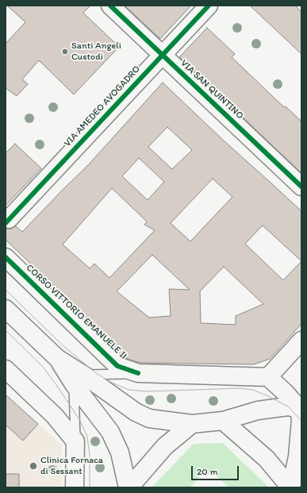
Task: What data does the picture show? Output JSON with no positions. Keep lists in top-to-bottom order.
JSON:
{
  "streets": {
    "street": ["VIA SAN QUINTINO", "VIA AMEDEO AVOGADRO", "CORSO VITTORIO EMANUELE II"]
  },
  "crossings": [
    ["VIA SAN QUINTINO", "VIA AMEDEO AVOGADRO"]
  ],
  "places": ["Santi Angeli Custodi", "Clinica Fornaca di Sessant"],
  "scale_bar": "20 m"
}
